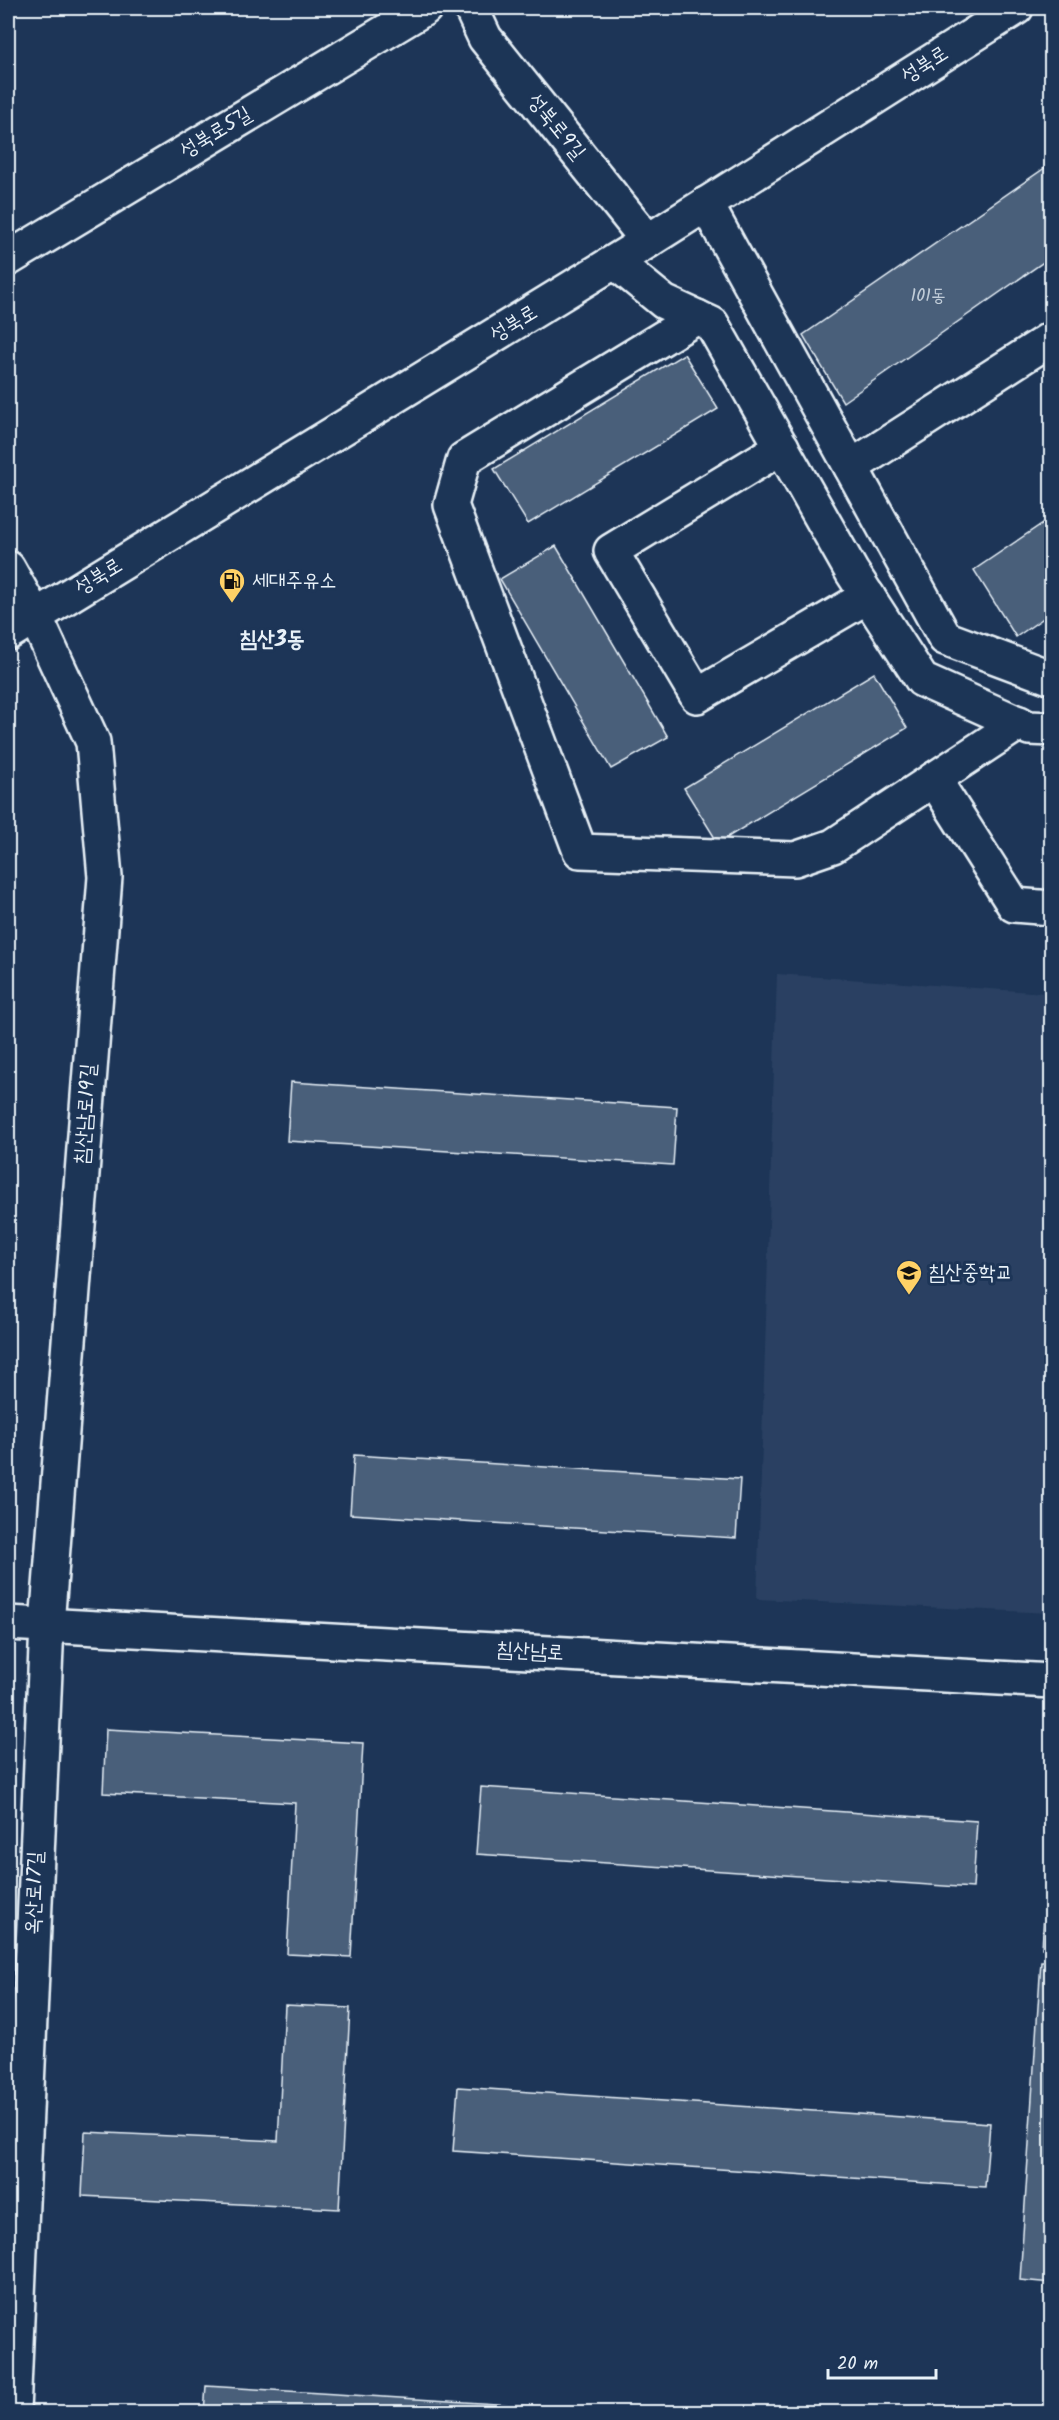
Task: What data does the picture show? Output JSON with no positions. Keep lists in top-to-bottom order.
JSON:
{
  "streets": {
    "street": [
      "성북로",
      "성북로9길",
      "성북로5길",
      "침산남로19길",
      "침산남로",
      "옥산로17길"
    ]
  },
  "crossings": [
    ["성북로", "성북로9길"],
    ["성북로", "침산남로19길"],
    ["침산남로19길", "침산남로"],
    ["침산남로19길", "옥산로17길"],
    ["침산남로", "옥산로17길"]
  ],
  "districts": ["침산3동"],
  "places": {
    "fuel station": ["세대주유소"],
    "school or university": ["침산중학교"]
  },
  "house_numbers": ["101동"],
  "scale_bar": "20 m"
}
